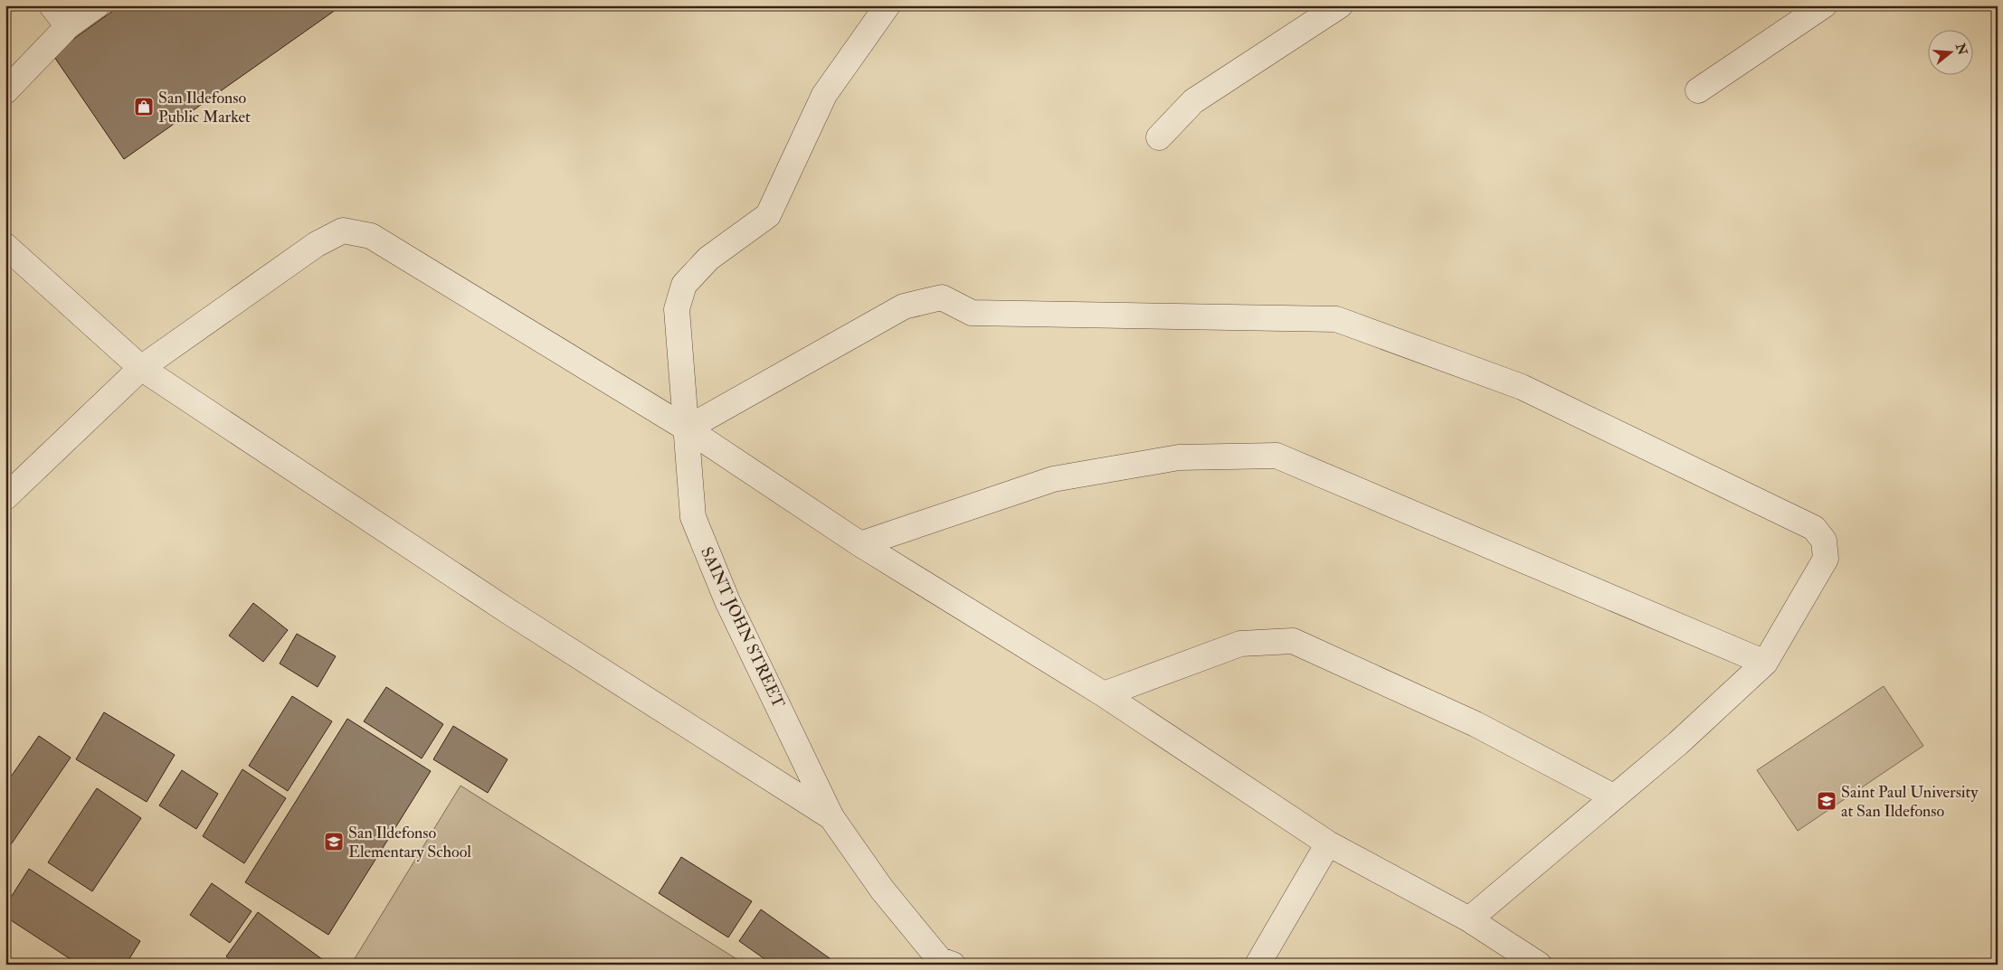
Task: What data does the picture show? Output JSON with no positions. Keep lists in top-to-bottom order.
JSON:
{
  "streets": {
    "street": ["SAINT JOHN STREET"]
  },
  "places": {
    "shop": ["San Ildefonso Public Market"],
    "school or university": ["Saint Paul University at San Ildefonso", "San Ildefonso Elementary School"]
  },
  "north": "right"
}
